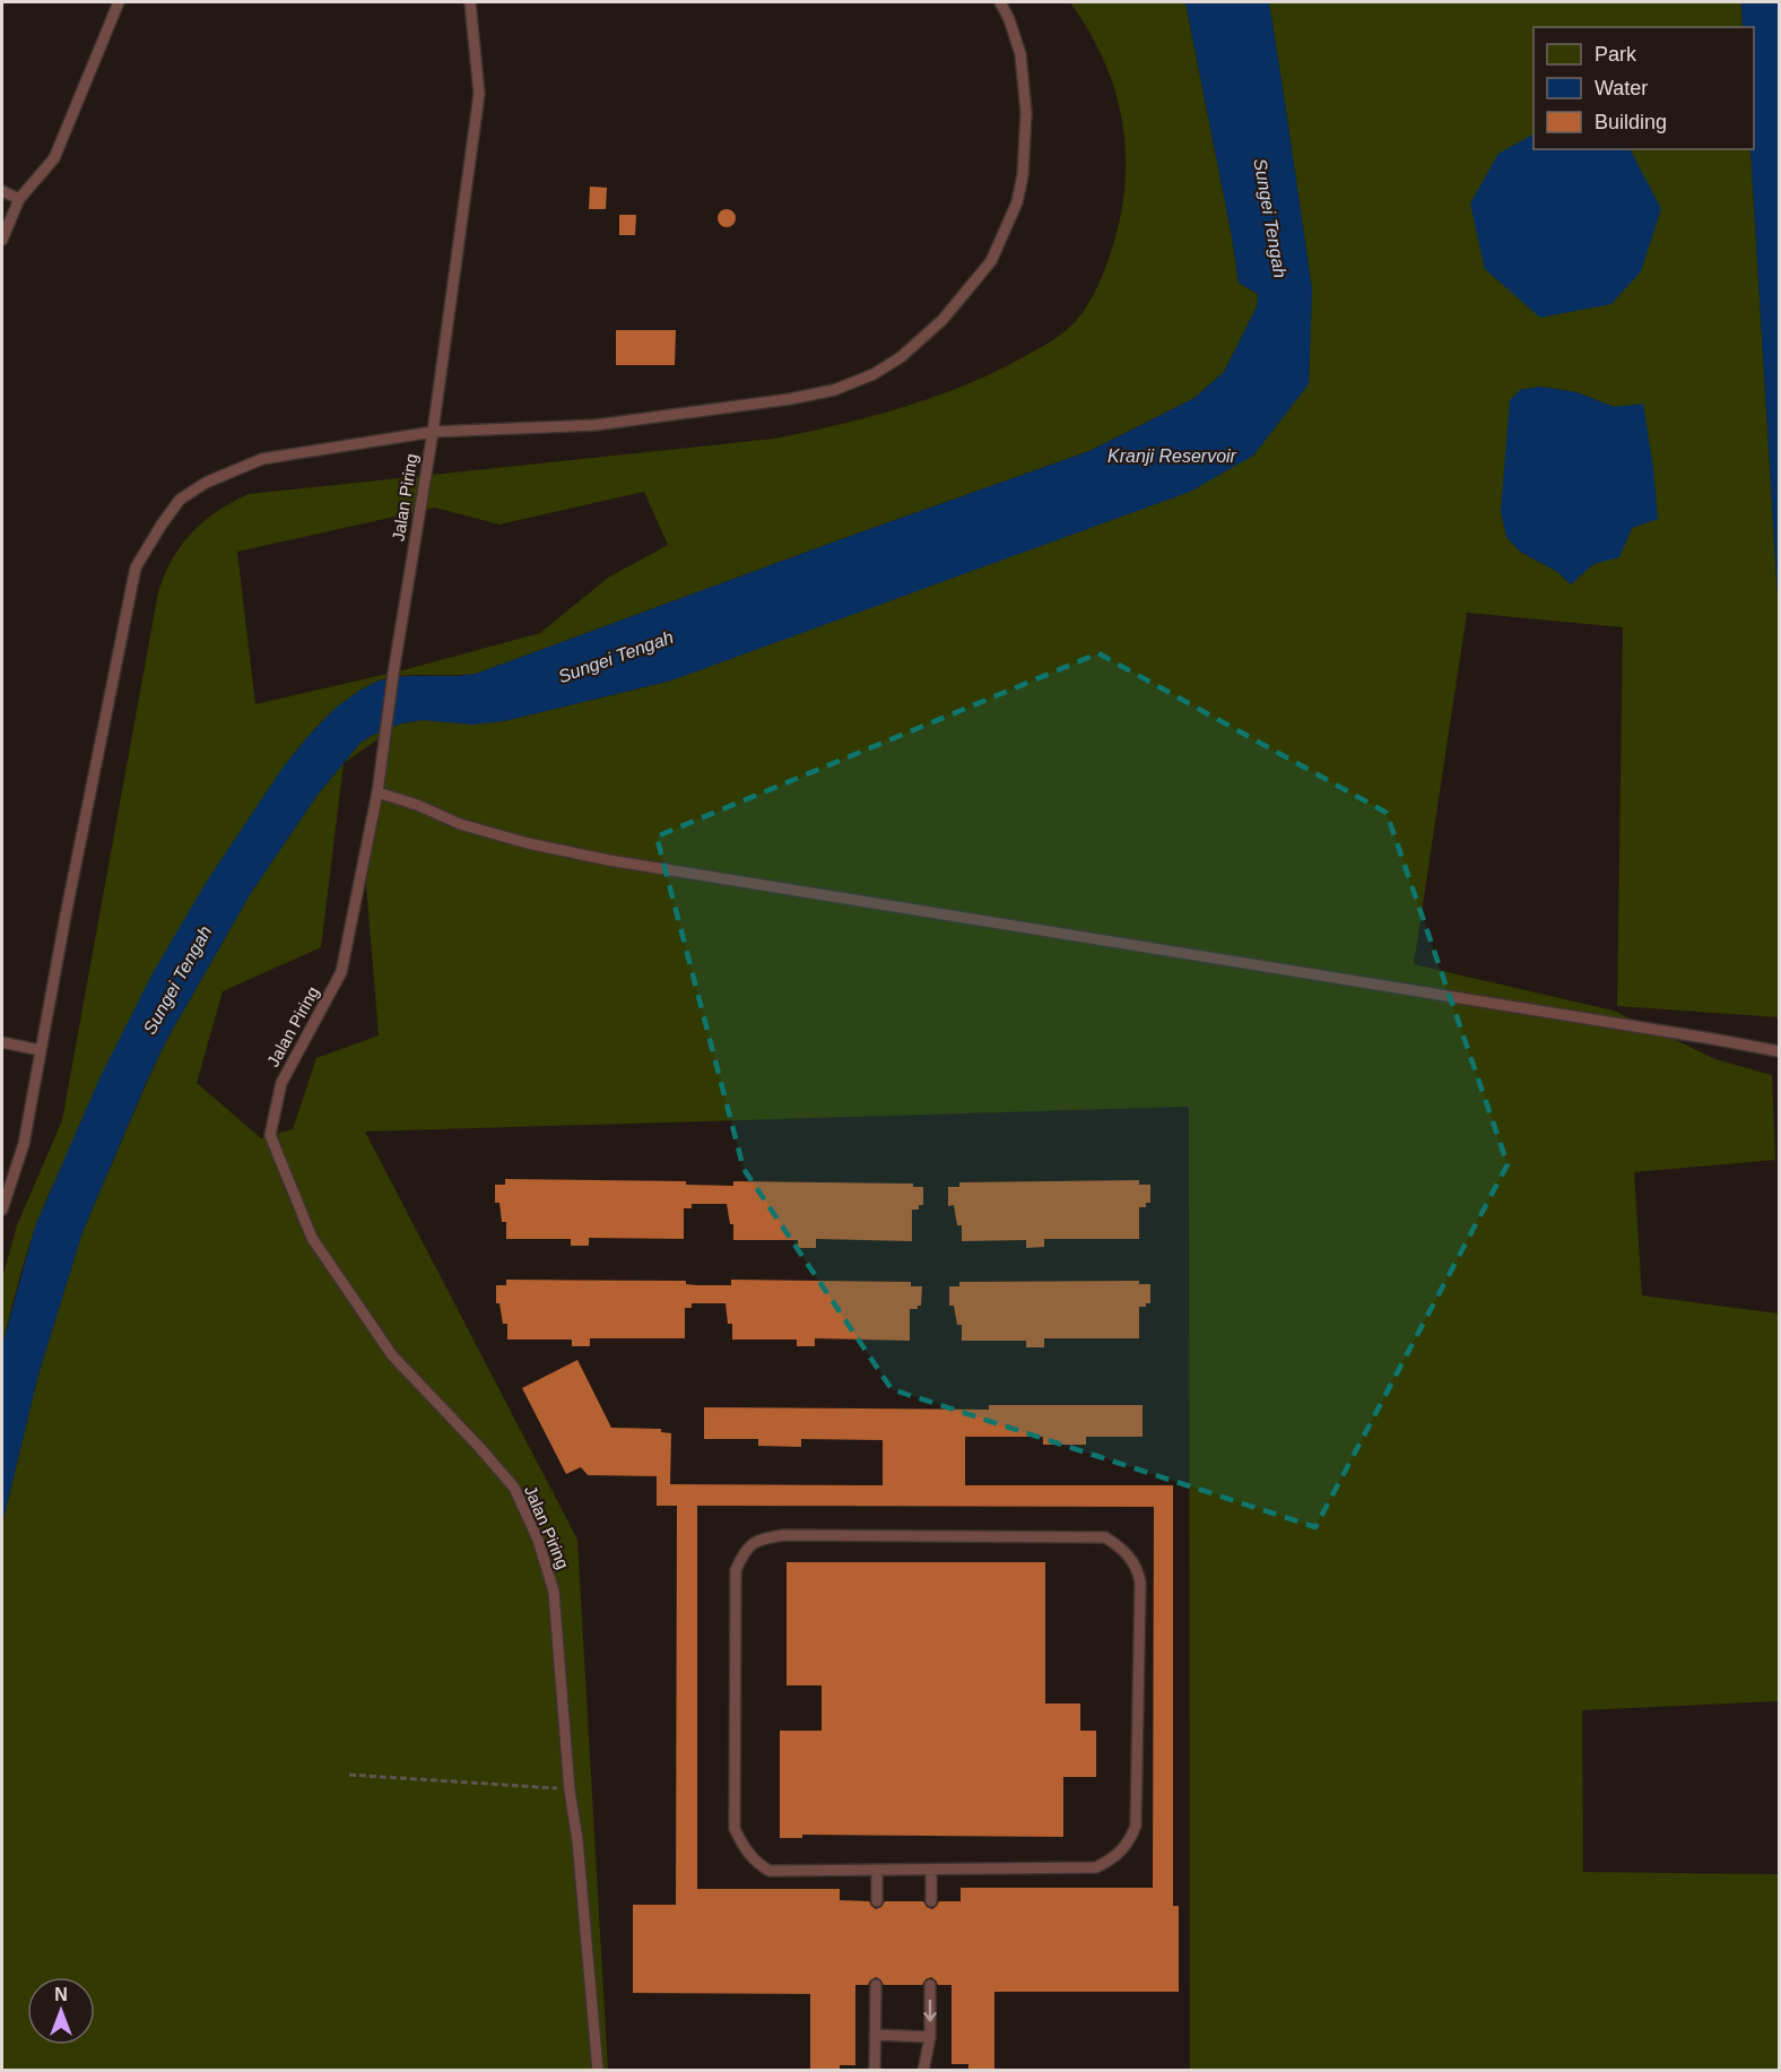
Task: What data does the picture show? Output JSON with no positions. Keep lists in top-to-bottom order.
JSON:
{
  "streets": {
    "lane": ["Jalan Piring"]
  },
  "water": ["Sungei Tengah", "Kranji Reservoir"],
  "legend": ["Park", "Water", "Building"],
  "north": "top"
}
